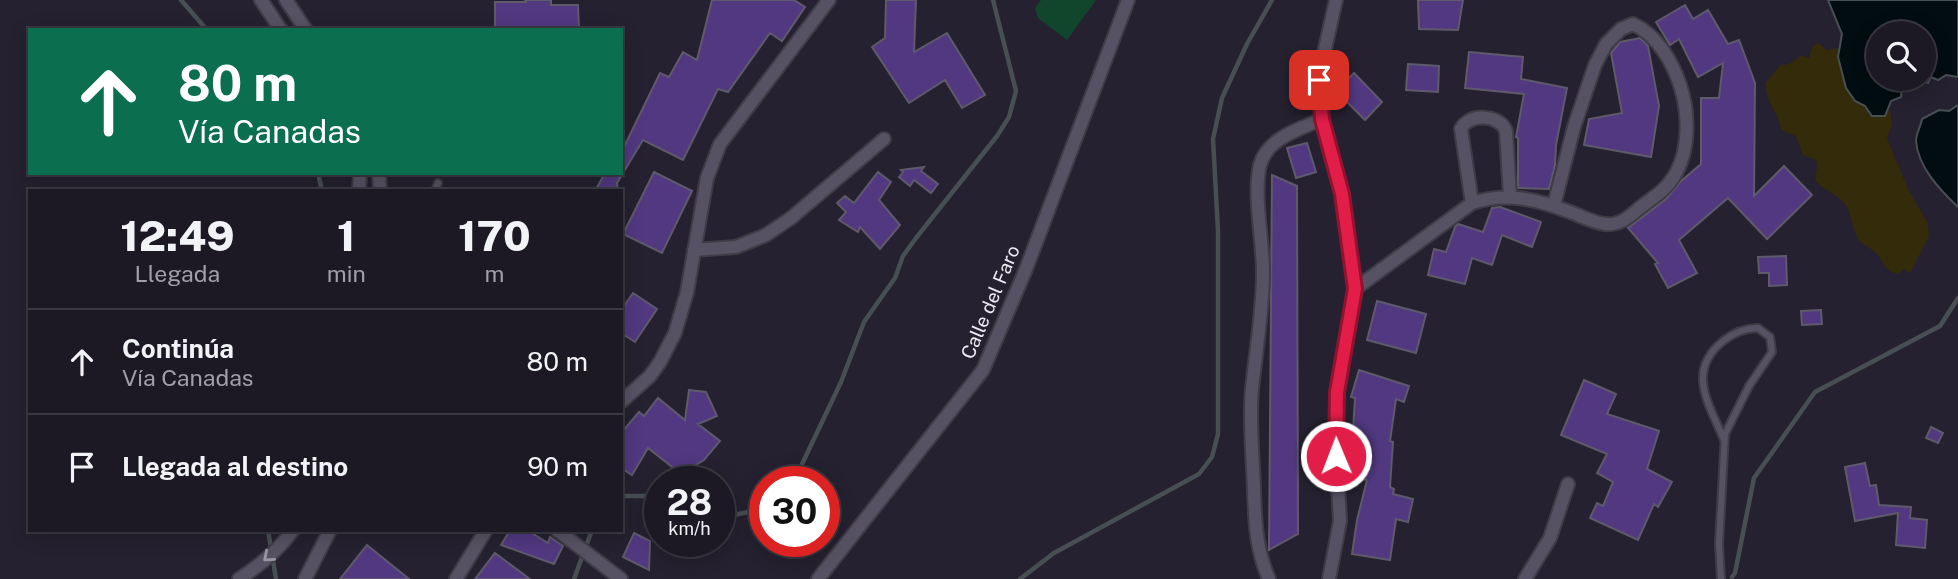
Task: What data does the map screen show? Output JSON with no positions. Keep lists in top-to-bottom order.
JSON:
{
  "streets": {
    "street": ["Calle del Faro"]
  },
  "page": {
    "turn": ["80 m", "Vía Canadas"],
    "eta": [
      "12:49",
      "Llegada",
      "1",
      "min",
      "170",
      "m"
    ],
    "list": [
      {
        "name": "Continúa",
        "note": "Vía Canadas",
        "value": "80 m"
      },
      {
        "name": "Llegada al destino",
        "value": "90 m"
      }
    ],
    "speed": "28 km/h",
    "limit": "30"
  }
}
